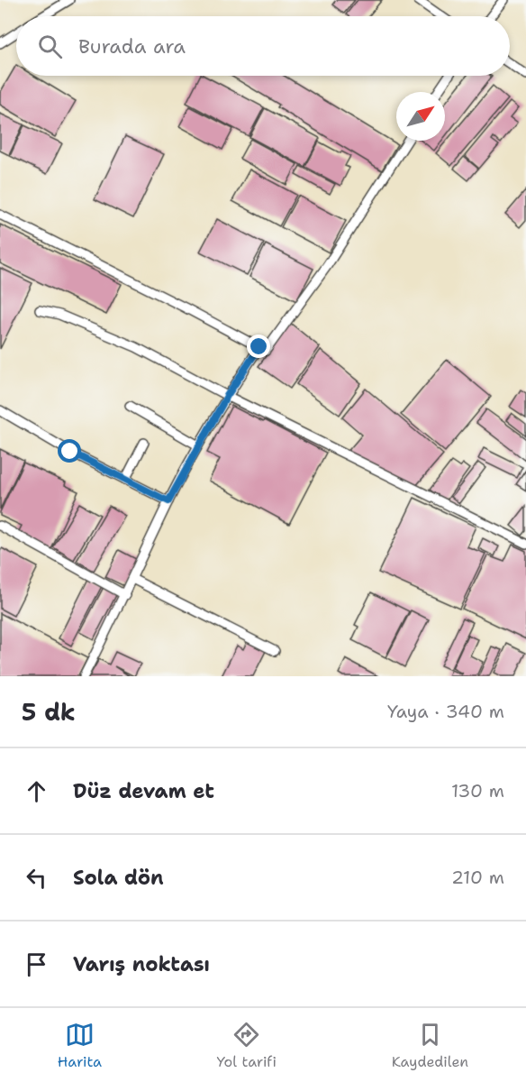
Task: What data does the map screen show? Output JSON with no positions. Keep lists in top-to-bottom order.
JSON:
{
  "north": "top right",
  "page": {
    "search": "Burada ara",
    "heading": ["5 dk", "Yaya · 340 m"],
    "list": [
      ["Düz devam et", "130 m"],
      ["Sola dön", "210 m"],
      "Varış noktası"
    ],
    "nav": ["Harita", "Yol tarifi", "Kaydedilen"]
  }
}
